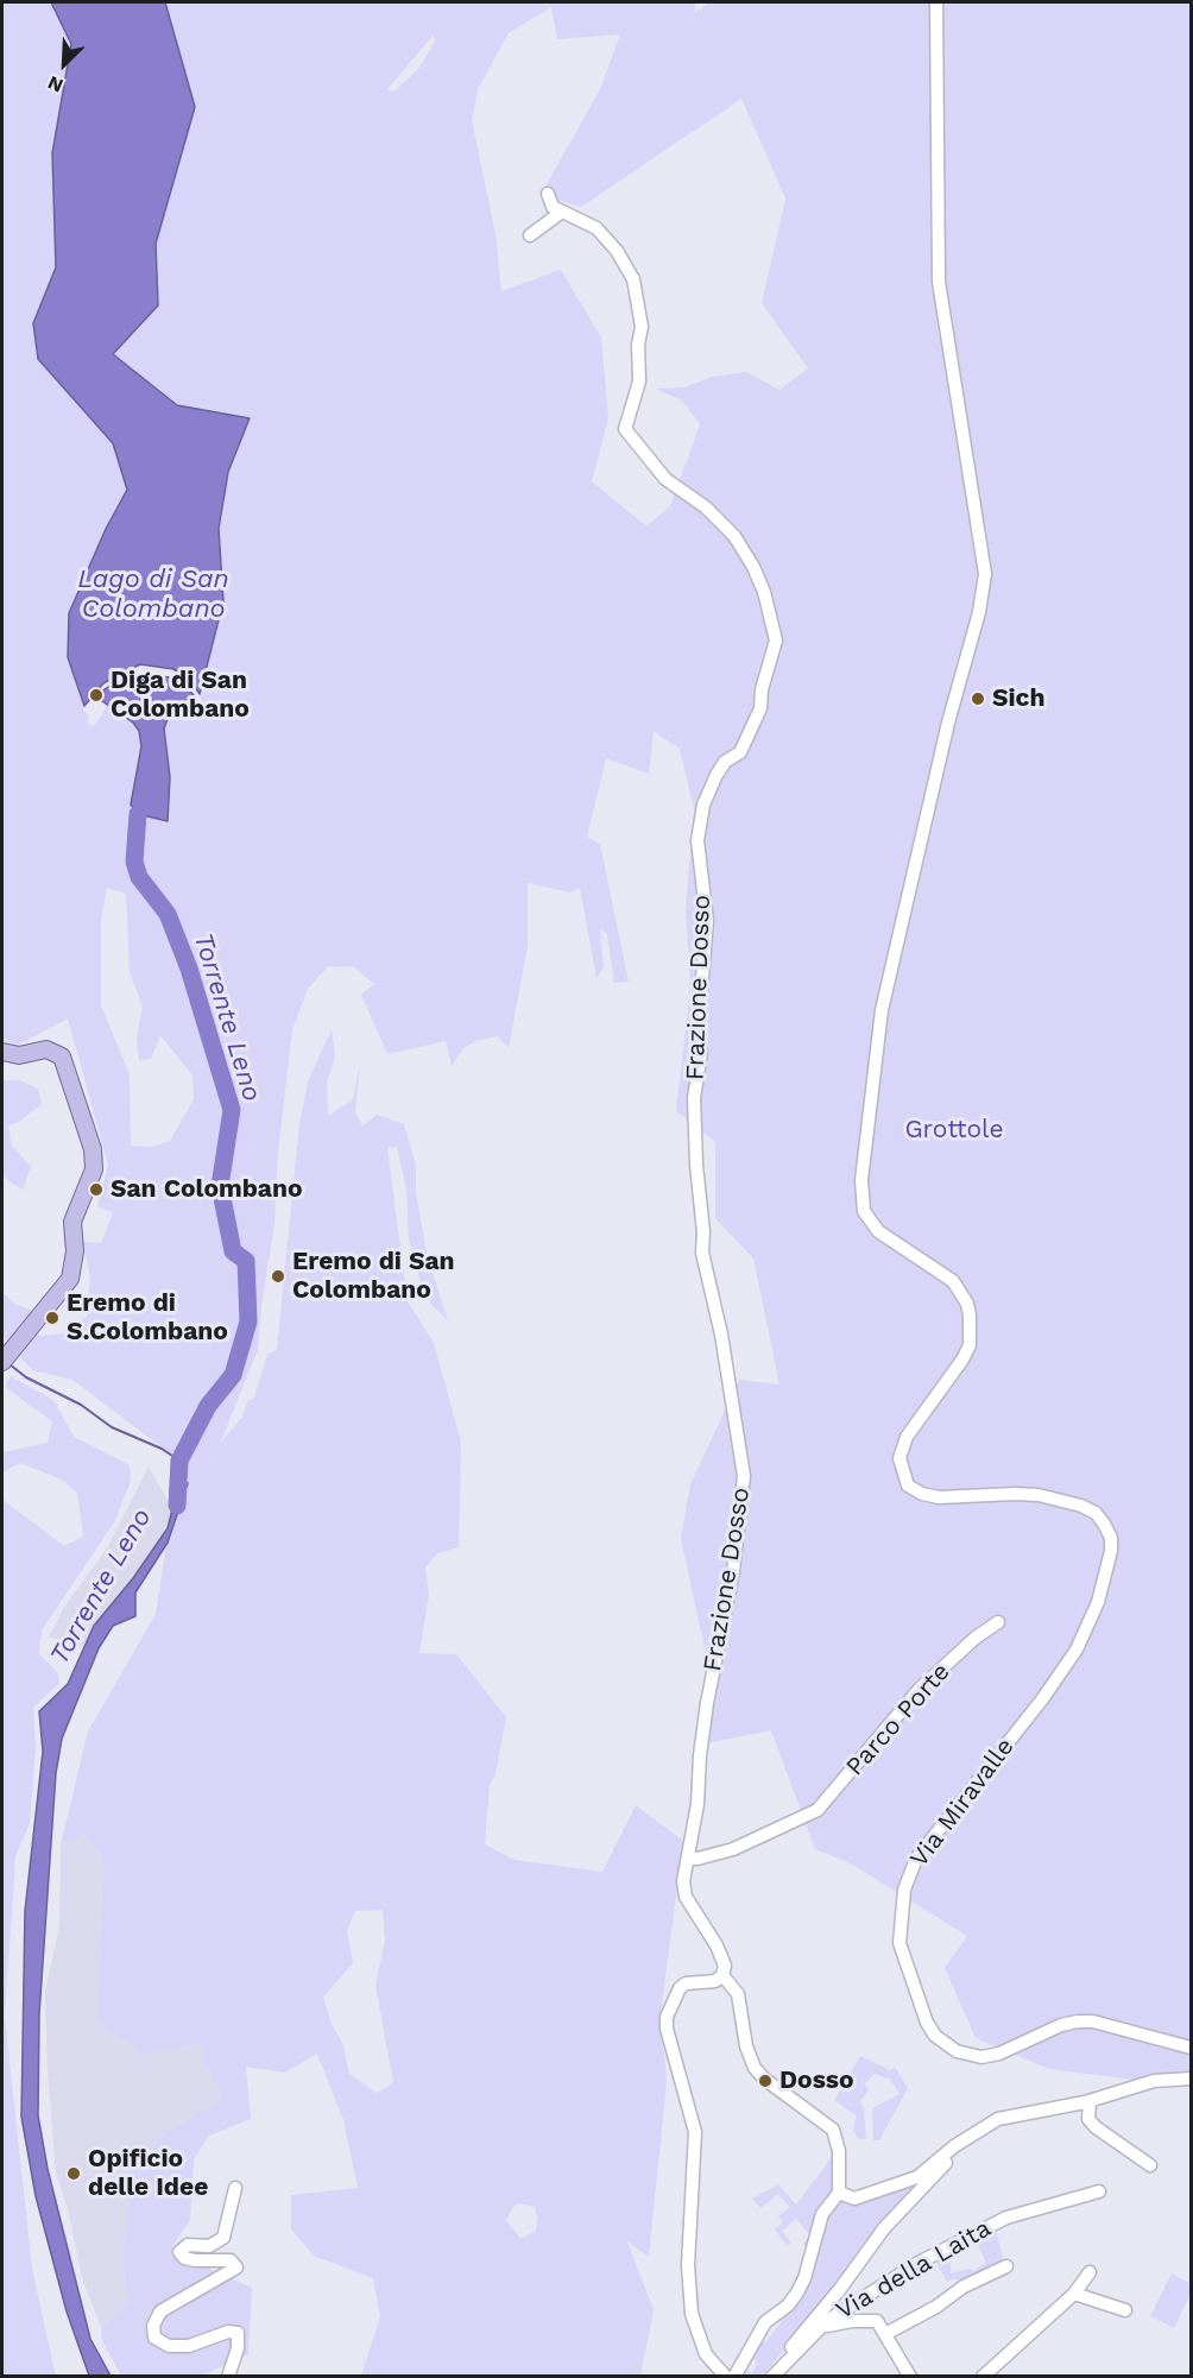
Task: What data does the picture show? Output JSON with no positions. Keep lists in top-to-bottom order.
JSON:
{
  "streets": {
    "street": [
      "Frazione Dosso",
      "Parco Porte",
      "Via Miravalle",
      "Via della Laita"
    ]
  },
  "crossings": [
    ["Frazione Dosso", "Parco Porte"]
  ],
  "water": ["Lago di San Colombano", "Torrente Leno"],
  "parks": ["Grottole"],
  "places": [
    "Diga di San Colombano",
    "Sich",
    "San Colombano",
    "Eremo di San Colombano",
    "Eremo di S.Colombano",
    "Dosso",
    "Opificio delle Idee"
  ],
  "north": "bottom left"
}
